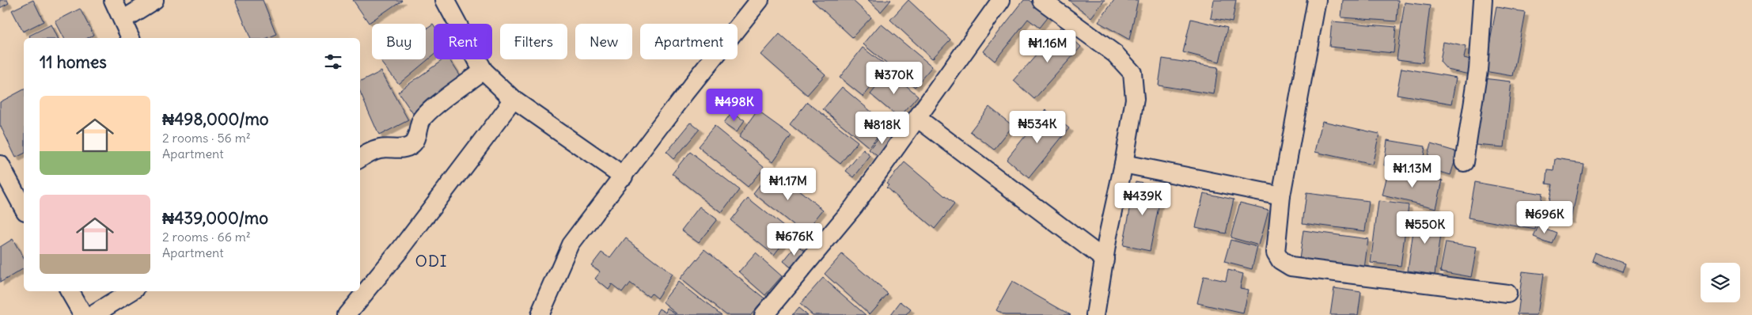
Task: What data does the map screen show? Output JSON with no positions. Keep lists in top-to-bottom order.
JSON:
{
  "districts": ["ODI"],
  "page": {
    "chip": [
      "Buy",
      "Rent",
      "Filters",
      "New",
      "Apartment"
    ],
    "price": [
      "₦1.16M",
      "₦370K",
      "₦498K",
      "₦534K",
      "₦818K",
      "₦1.13M",
      "₦1.17M",
      "₦439K",
      "₦696K",
      "₦550K",
      "₦676K"
    ],
    "heading": "11 homes",
    "list": [
      {
        "name": "₦498,000/mo",
        "note": "2 rooms · 56 m² · Apartment"
      },
      {
        "name": "₦439,000/mo",
        "note": "2 rooms · 66 m² · Apartment"
      }
    ]
  }
}
